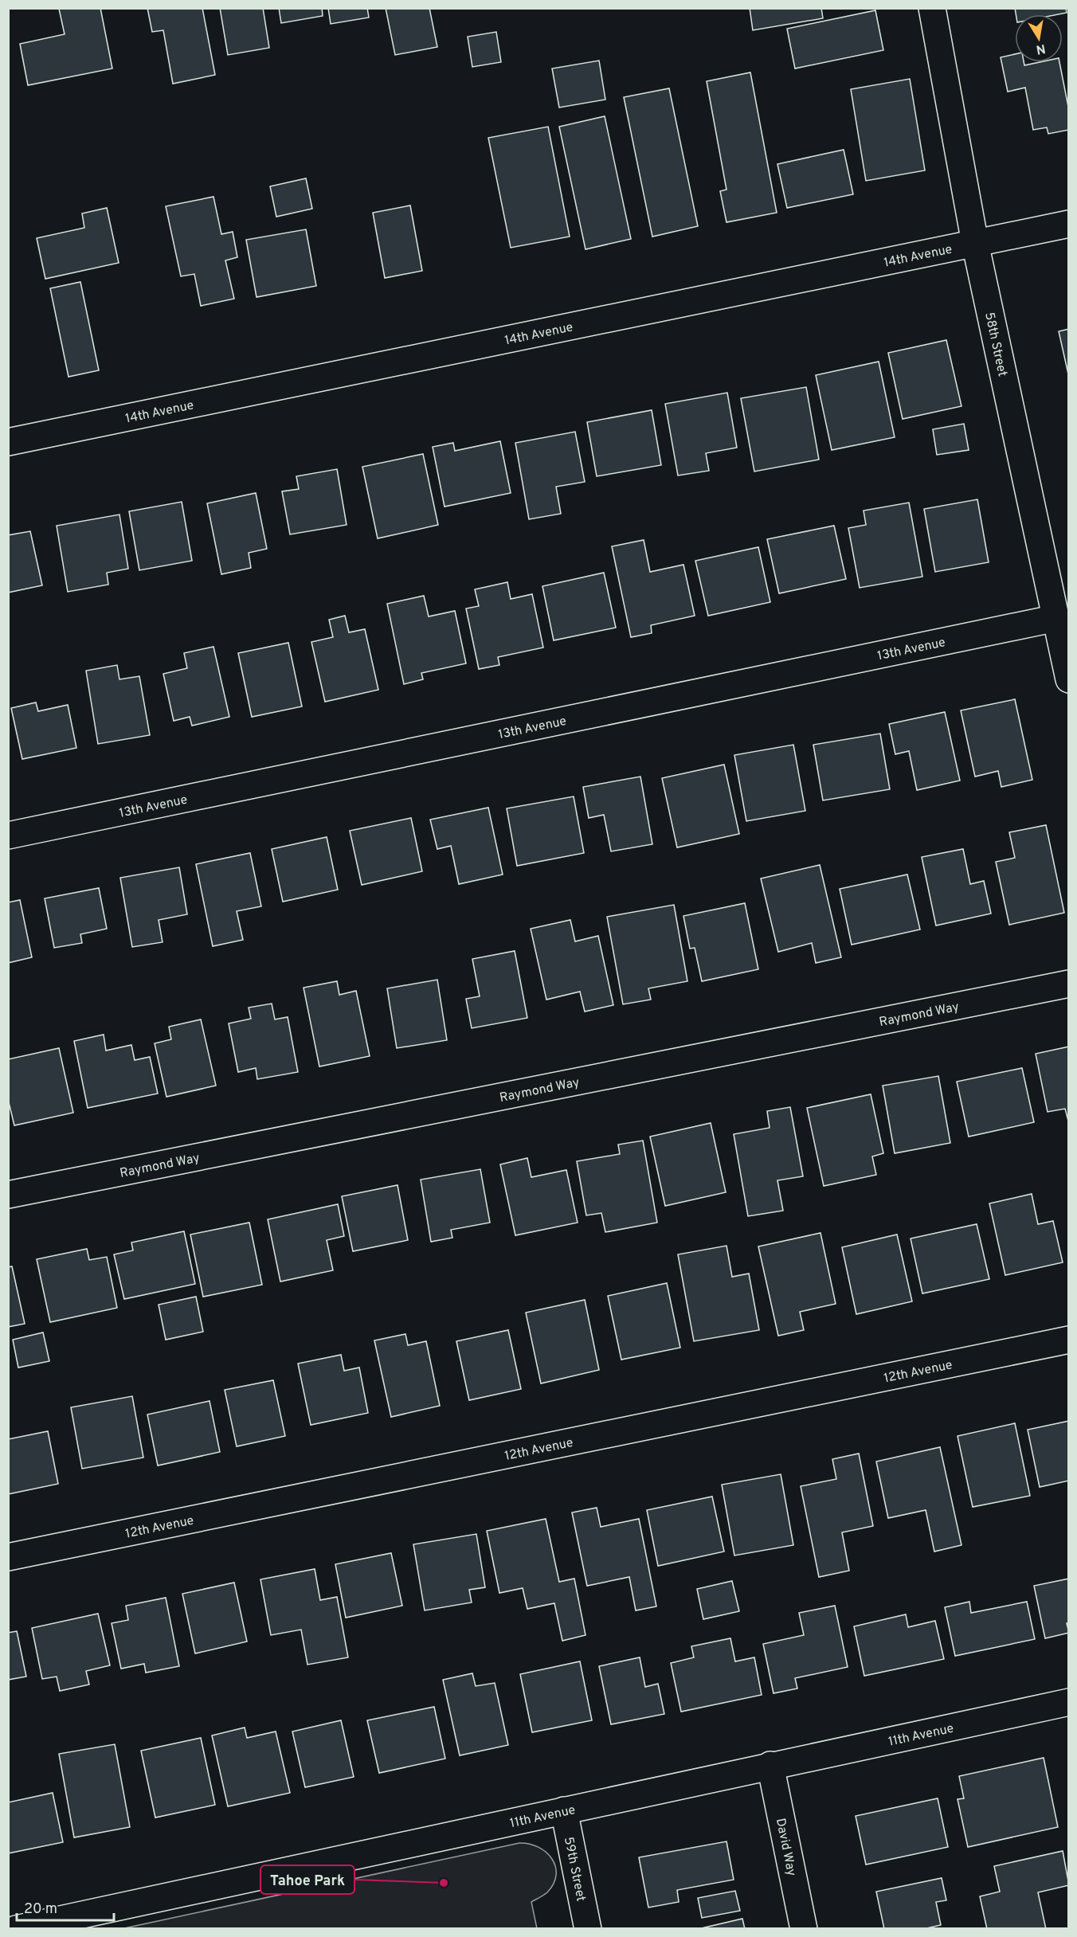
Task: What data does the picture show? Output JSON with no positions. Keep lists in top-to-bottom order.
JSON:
{
  "streets": {
    "street": [
      "14th Avenue",
      "58th Street",
      "13th Avenue",
      "Raymond Way",
      "12th Avenue",
      "11th Avenue",
      "David Way",
      "59th Street"
    ]
  },
  "crossings": [
    ["14th Avenue", "58th Street"],
    ["58th Street", "13th Avenue"],
    ["11th Avenue", "David Way"],
    ["11th Avenue", "59th Street"]
  ],
  "places": ["Tahoe Park"],
  "scale_bar": "20 m",
  "north": "bottom"
}
